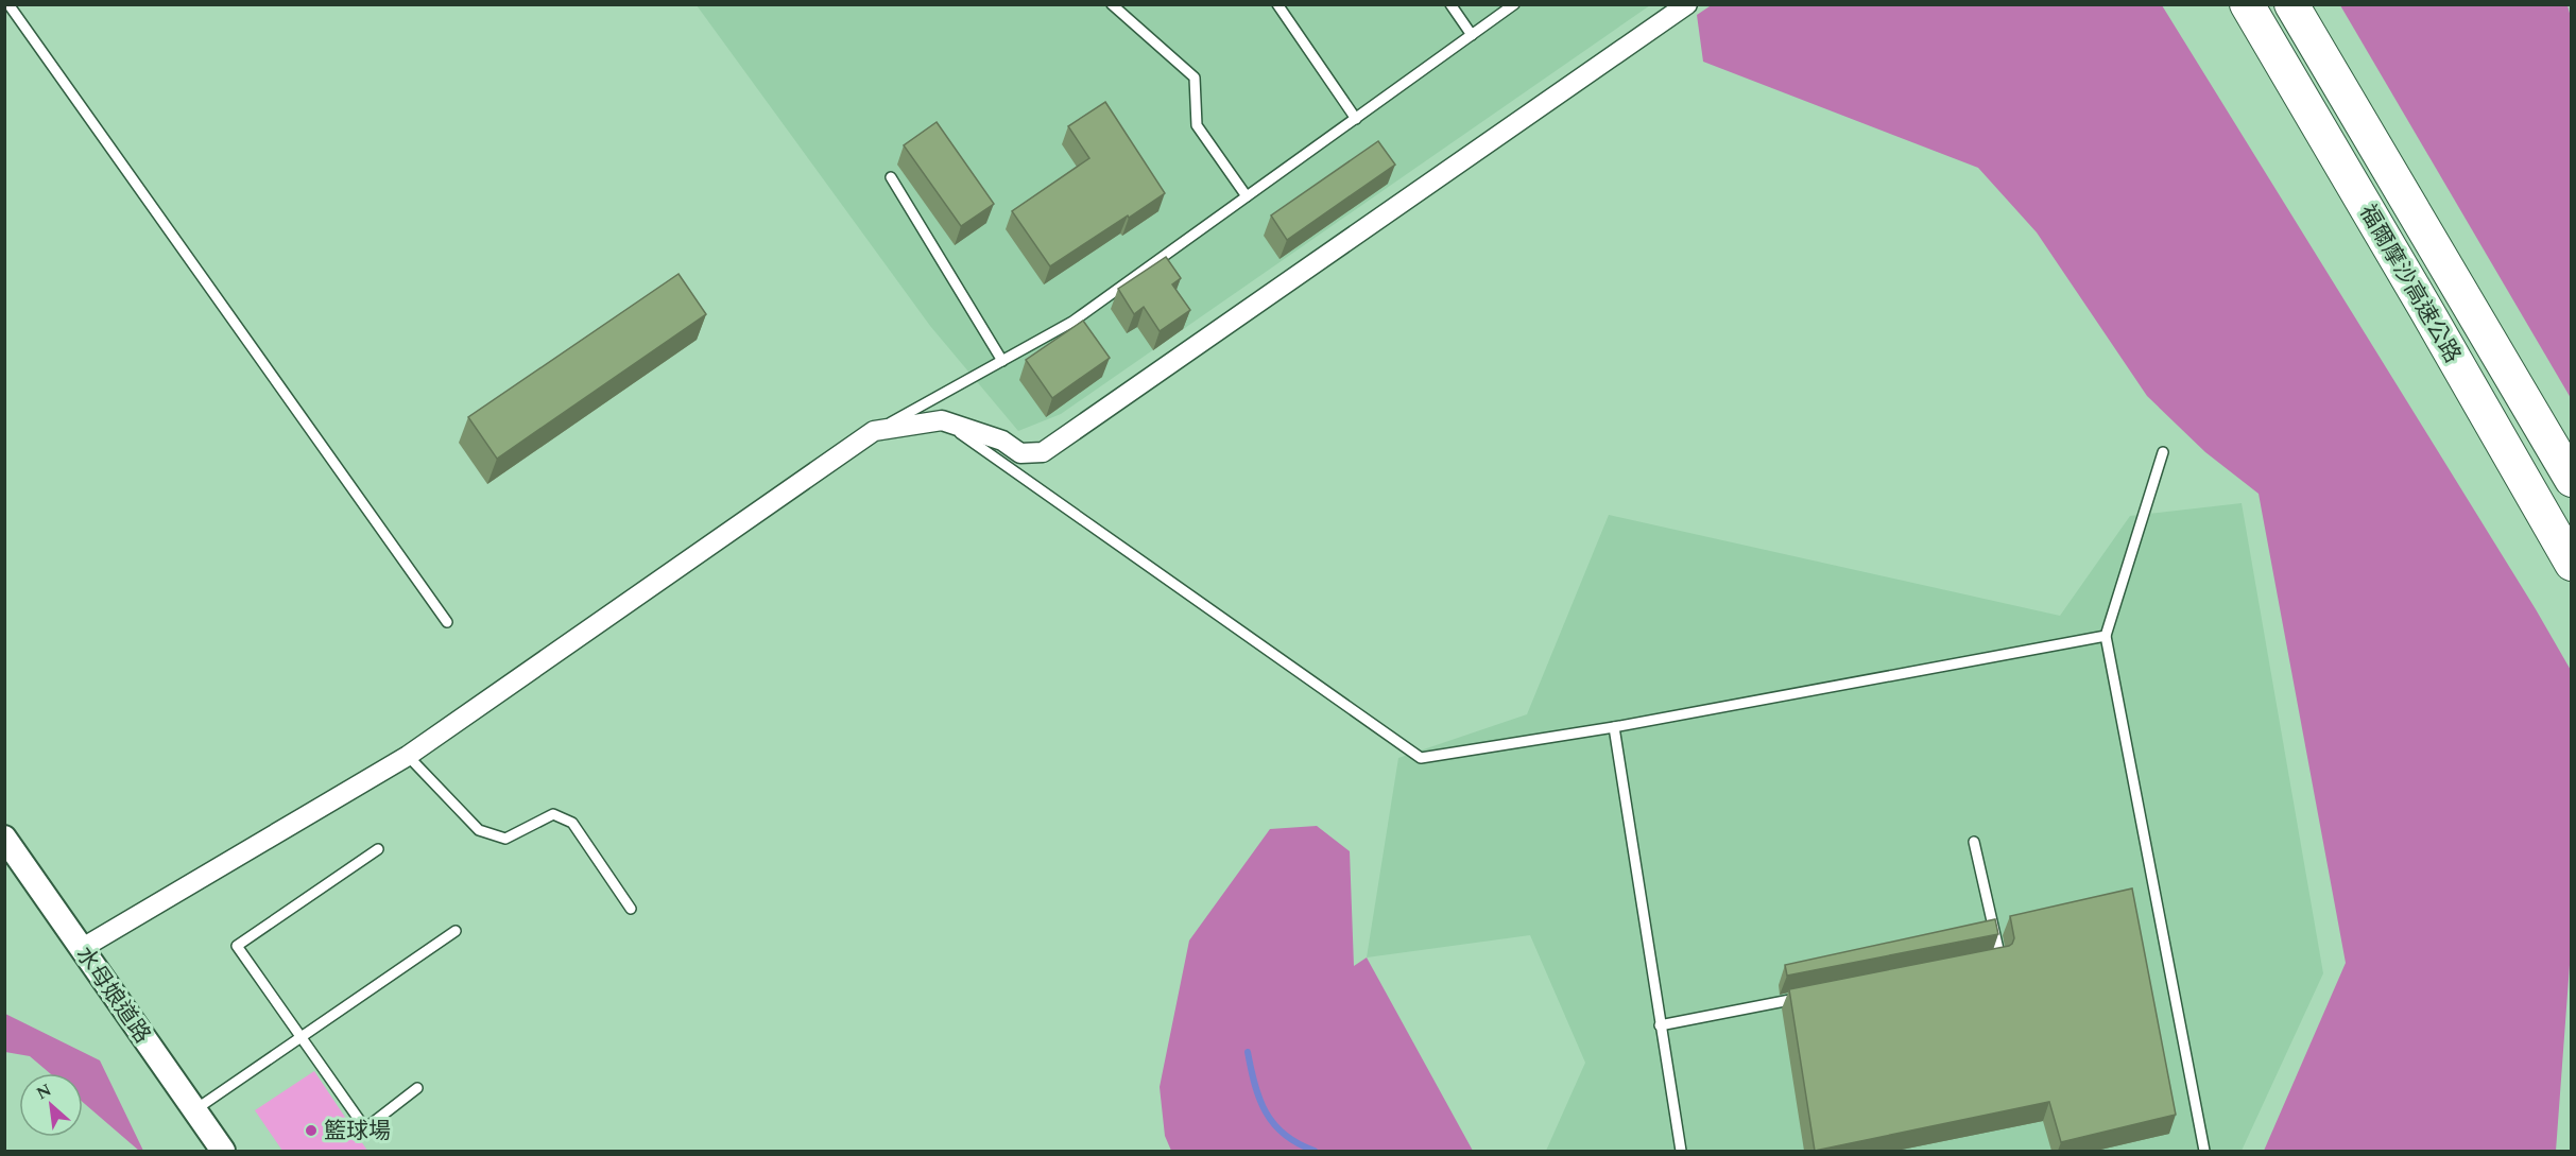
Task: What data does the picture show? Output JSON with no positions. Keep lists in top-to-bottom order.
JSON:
{
  "streets": {
    "highway": ["福爾摩沙高速公路"],
    "street": ["水母娘道路"]
  },
  "places": ["籃球場"],
  "north": "top left"
}
